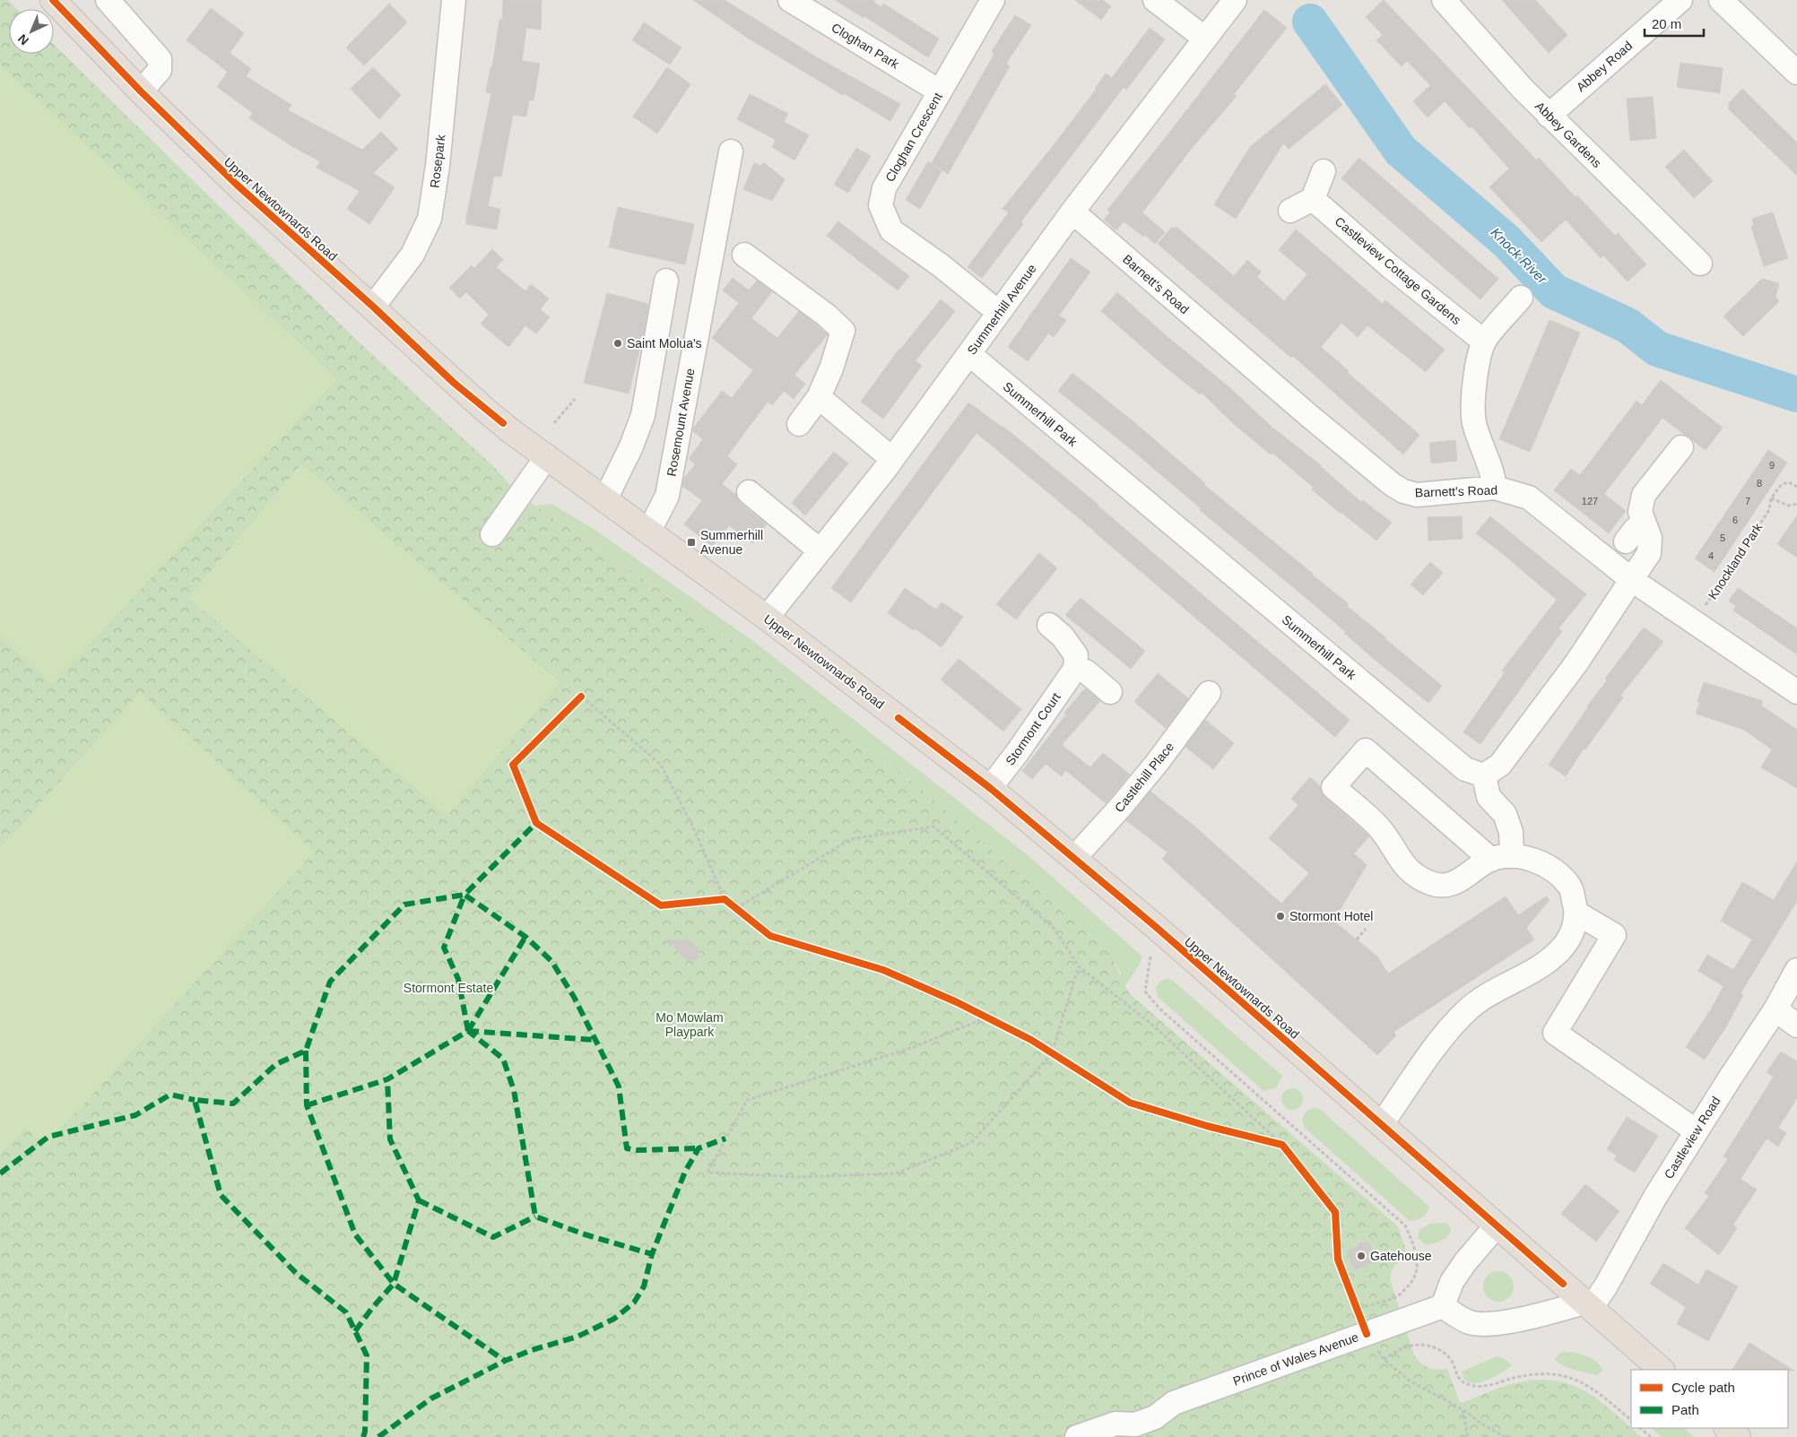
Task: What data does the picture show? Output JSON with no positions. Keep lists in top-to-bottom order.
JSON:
{
  "streets": {
    "highway": ["Upper Newtownards Road"],
    "street": [
      "Cloghan Park",
      "Abbey Road",
      "Abbey Gardens",
      "Cloghan Crescent",
      "Rosepark",
      "Castleview Cottage Gardens",
      "Barnett's Road",
      "Summerhill Avenue",
      "Summerhill Park",
      "Rosemount Avenue",
      "Stormont Court",
      "Castlehill Place",
      "Castleview Road",
      "Prince of Wales Avenue"
    ],
    "path": ["Knockland Park"]
  },
  "crossings": [
    ["Cloghan Park", "Cloghan Crescent"],
    ["Abbey Road", "Abbey Gardens"],
    ["Cloghan Crescent", "Summerhill Avenue"],
    ["Rosepark", "Upper Newtownards Road"],
    ["Upper Newtownards Road", "Summerhill Avenue"],
    ["Upper Newtownards Road", "Rosemount Avenue"],
    ["Upper Newtownards Road", "Stormont Court"],
    ["Upper Newtownards Road", "Castlehill Place"],
    ["Upper Newtownards Road", "Castleview Road"],
    ["Barnett's Road", "Summerhill Avenue"],
    ["Barnett's Road", "Knockland Park"],
    ["Summerhill Avenue", "Summerhill Park"]
  ],
  "water": ["Knock River"],
  "parks": ["Stormont Estate", "Mo Mowlam Playpark"],
  "places": {
    "other": ["Saint Molua's", "Stormont Hotel", "Gatehouse"],
    "transit": ["Summerhill Avenue"]
  },
  "house_numbers": [
    "9",
    "8",
    "127",
    "7",
    "6",
    "5",
    "4"
  ],
  "legend": ["Cycle path", "Path"],
  "scale_bar": "20 m",
  "north": "bottom left"
}
